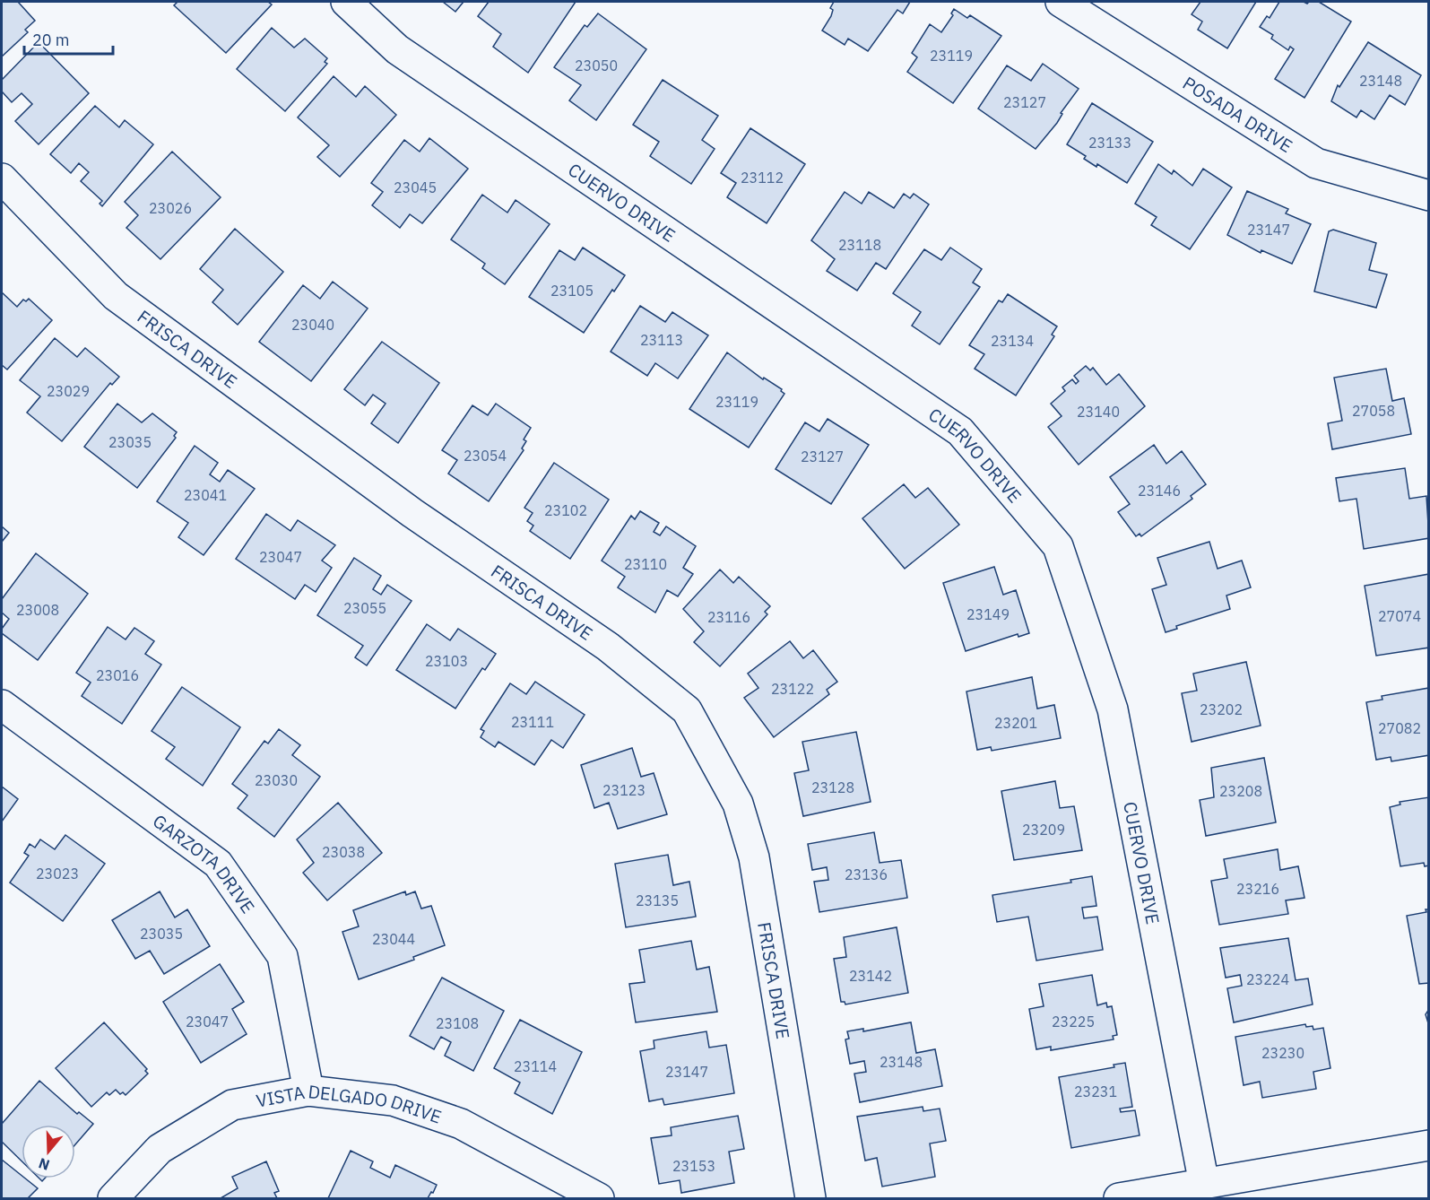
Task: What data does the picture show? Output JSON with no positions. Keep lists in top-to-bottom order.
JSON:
{
  "streets": {
    "street": [
      "POSADA DRIVE",
      "CUERVO DRIVE",
      "FRISCA DRIVE",
      "GARZOTA DRIVE",
      "VISTA DELGADO DRIVE"
    ]
  },
  "crossings": [
    ["GARZOTA DRIVE", "VISTA DELGADO DRIVE"]
  ],
  "house_numbers": [
    "23119",
    "23050",
    "23148",
    "23127",
    "23133",
    "23112",
    "23045",
    "23026",
    "23147",
    "23118",
    "23105",
    "23040",
    "23113",
    "23134",
    "23029",
    "23119",
    "27058",
    "23140",
    "23035",
    "23054",
    "23127",
    "23146",
    "23041",
    "23102",
    "23047",
    "23110",
    "23055",
    "23008",
    "23149",
    "27074",
    "23116",
    "23103",
    "23016",
    "23122",
    "23202",
    "23111",
    "23201",
    "27082",
    "23030",
    "23128",
    "23123",
    "23208",
    "23209",
    "23038",
    "23023",
    "23136",
    "23216",
    "23135",
    "23035",
    "23044",
    "23142",
    "23224",
    "23047",
    "23225",
    "23108",
    "23230",
    "23148",
    "23114",
    "23147",
    "23231",
    "23153"
  ],
  "scale_bar": "20 m",
  "north": "bottom"
}
